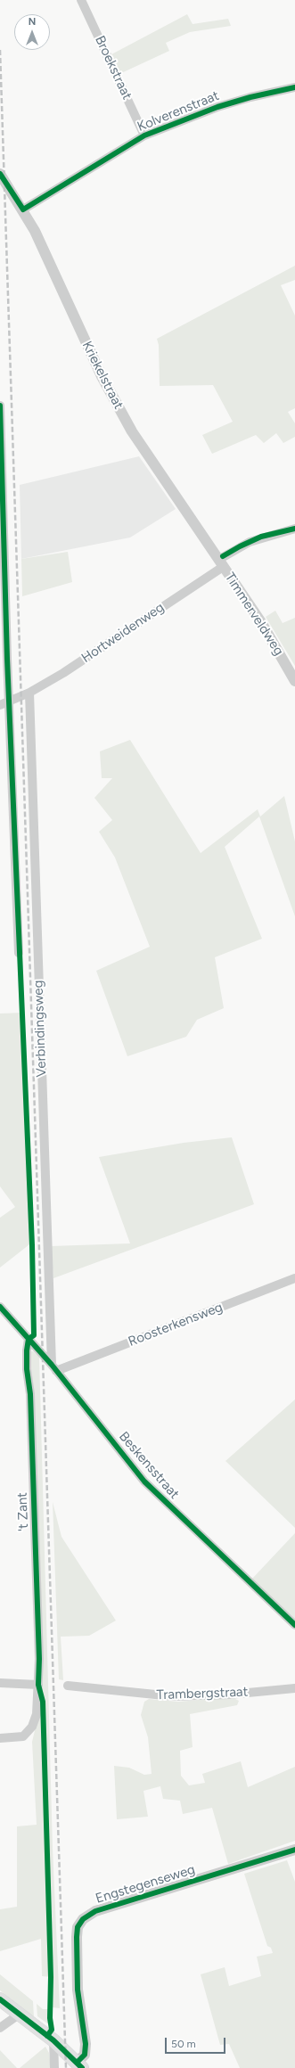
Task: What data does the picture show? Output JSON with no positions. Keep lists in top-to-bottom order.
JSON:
{
  "streets": {
    "street": [
      "Broekstraat",
      "Kolverenstraat",
      "Kriekelstraat",
      "Timmerveldweg",
      "Hortweidenweg",
      "Verbindingsweg",
      "Roosterkensweg",
      "Beskensstraat",
      "'t Zant",
      "Trambergstraat",
      "Engstegenseweg"
    ]
  },
  "crossings": [
    ["Broekstraat", "Kolverenstraat"],
    ["Kolverenstraat", "Kriekelstraat"],
    ["Kriekelstraat", "Timmerveldweg"],
    ["Kriekelstraat", "Hortweidenweg"],
    ["Timmerveldweg", "Hortweidenweg"],
    ["Hortweidenweg", "Verbindingsweg"],
    ["Verbindingsweg", "Roosterkensweg"],
    ["Verbindingsweg", "Beskensstraat"],
    ["Roosterkensweg", "Beskensstraat"],
    ["Beskensstraat", "'t Zant"]
  ],
  "scale_bar": "50 m",
  "north": "top"
}
